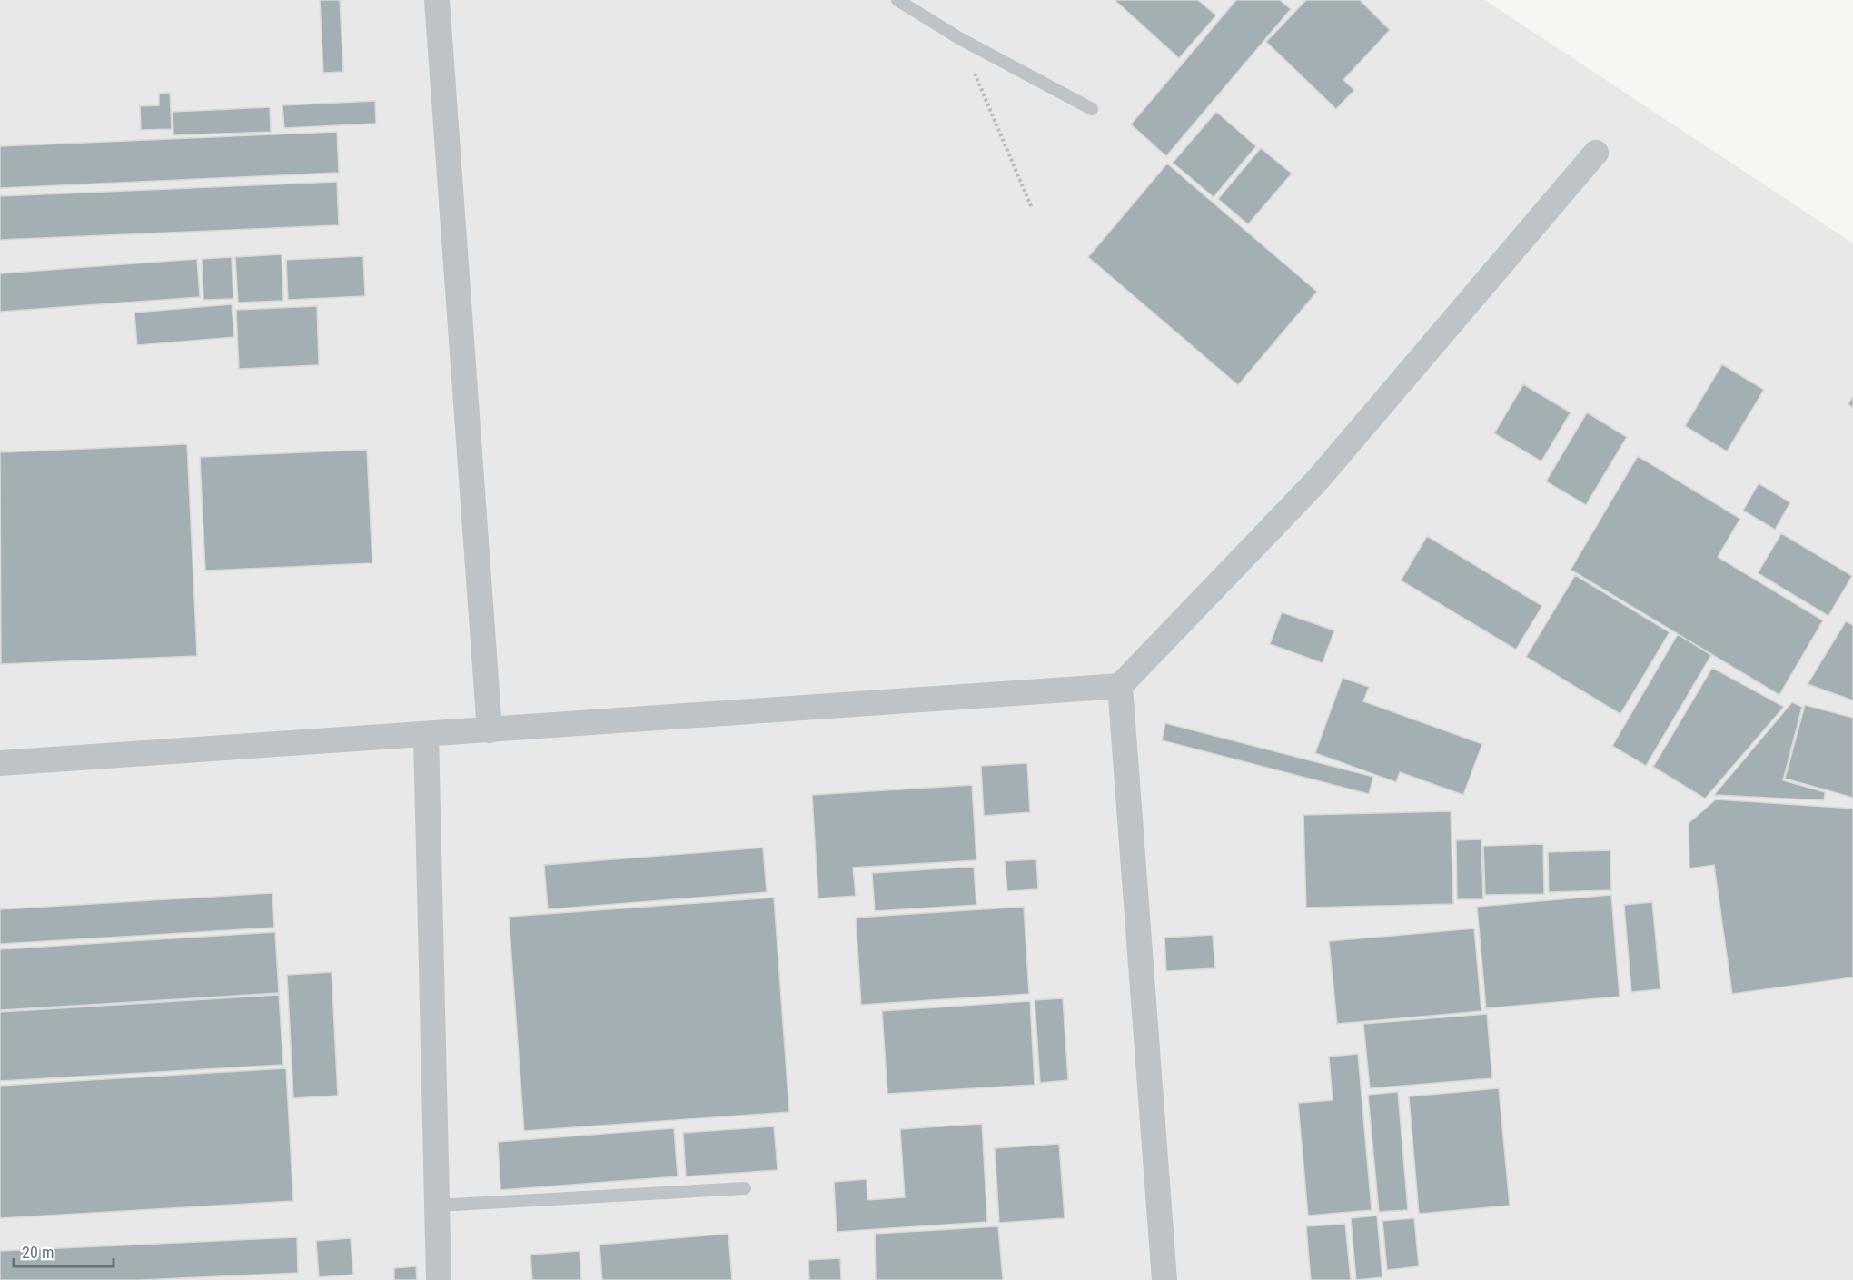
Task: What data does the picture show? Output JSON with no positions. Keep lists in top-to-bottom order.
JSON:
{
  "scale_bar": "20 m"
}
